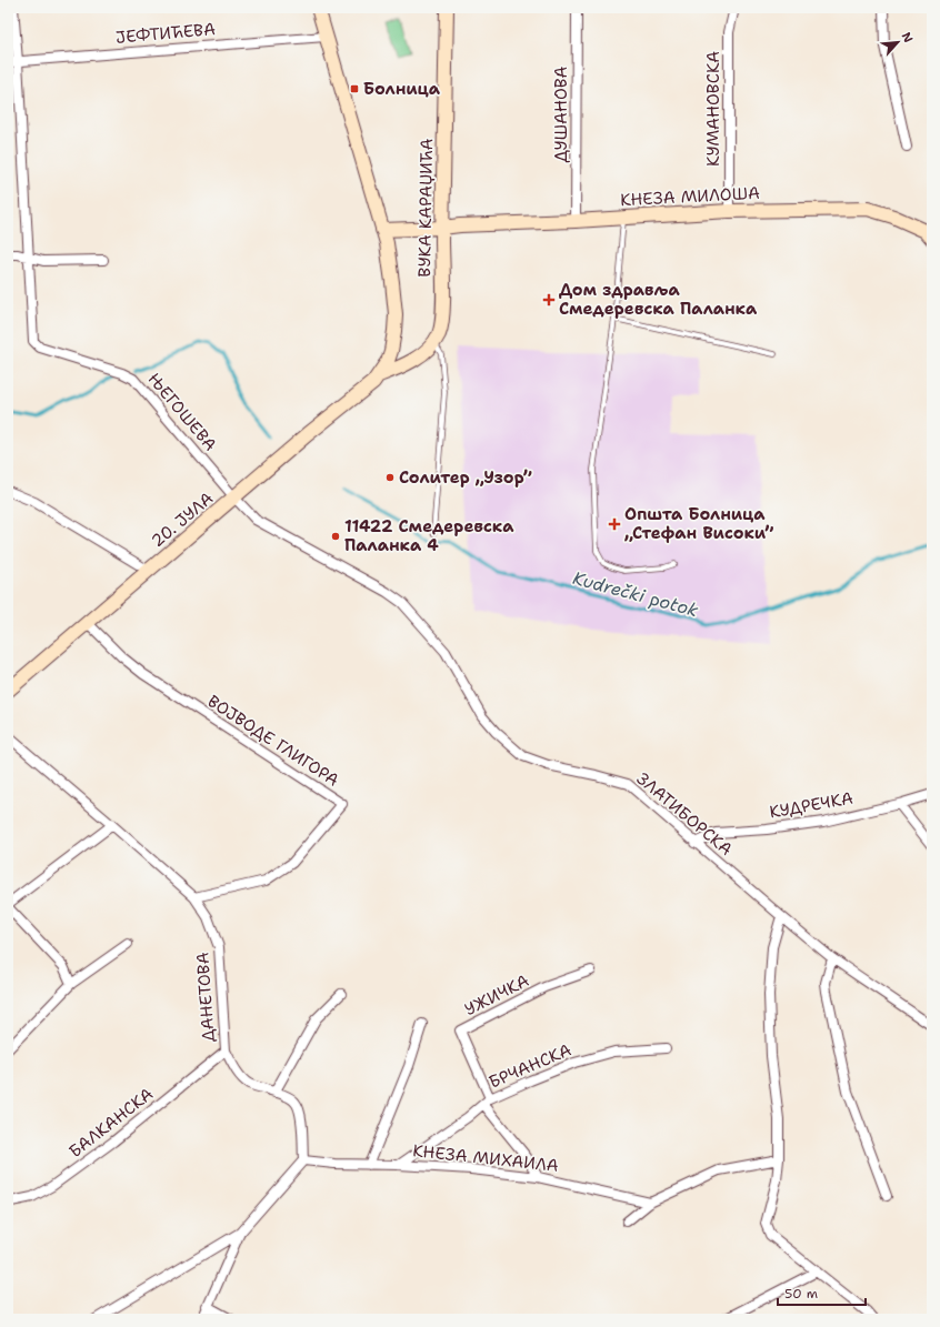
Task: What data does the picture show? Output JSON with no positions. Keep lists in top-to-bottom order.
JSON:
{
  "streets": {
    "street": [
      "ЈЕФТИЋЕВА",
      "КУМАНОВСКА",
      "ДУШАНОВА",
      "КНЕЗА МИЛОША",
      "ВУКА КАРАЏИЋА",
      "ЊЕГОШЕВА",
      "20. ЈУЛА",
      "ВОЈВОДЕ ГЛИГОРА",
      "КУДРЕЧКА",
      "ЗЛАТИБОРСКА",
      "УЖИЧКА",
      "ДАНЕТОВА",
      "БРЧАНСКА",
      "БАЛКАНСКА",
      "КНЕЗА МИХАИЛА"
    ]
  },
  "crossings": [
    ["ЈЕФТИЋЕВА", "ЊЕГОШЕВА"],
    ["КУМАНОВСКА", "КНЕЗА МИЛОША"],
    ["ДУШАНОВА", "КНЕЗА МИЛОША"],
    ["КНЕЗА МИЛОША", "ВУКА КАРАЏИЋА"],
    ["ЊЕГОШЕВА", "20. ЈУЛА"],
    ["ЊЕГОШЕВА", "ЗЛАТИБОРСКА"],
    ["20. ЈУЛА", "ВОЈВОДЕ ГЛИГОРА"],
    ["20. ЈУЛА", "ЗЛАТИБОРСКА"],
    ["ВОЈВОДЕ ГЛИГОРА", "ДАНЕТОВА"],
    ["КУДРЕЧКА", "ЗЛАТИБОРСКА"],
    ["УЖИЧКА", "БРЧАНСКА"],
    ["ДАНЕТОВА", "БАЛКАНСКА"],
    ["БРЧАНСКА", "КНЕЗА МИХАИЛА"]
  ],
  "water": ["Kudrečki potok"],
  "places": {
    "transit": ["Болница"],
    "health": ["Дом здравља Смедеревска Паланка", "Општа Болница „Стефан Високи”"],
    "other": ["Солитер „Узор”", "11422 Смедеревска Паланка 4"]
  },
  "scale_bar": "50 m",
  "north": "top right"
}
